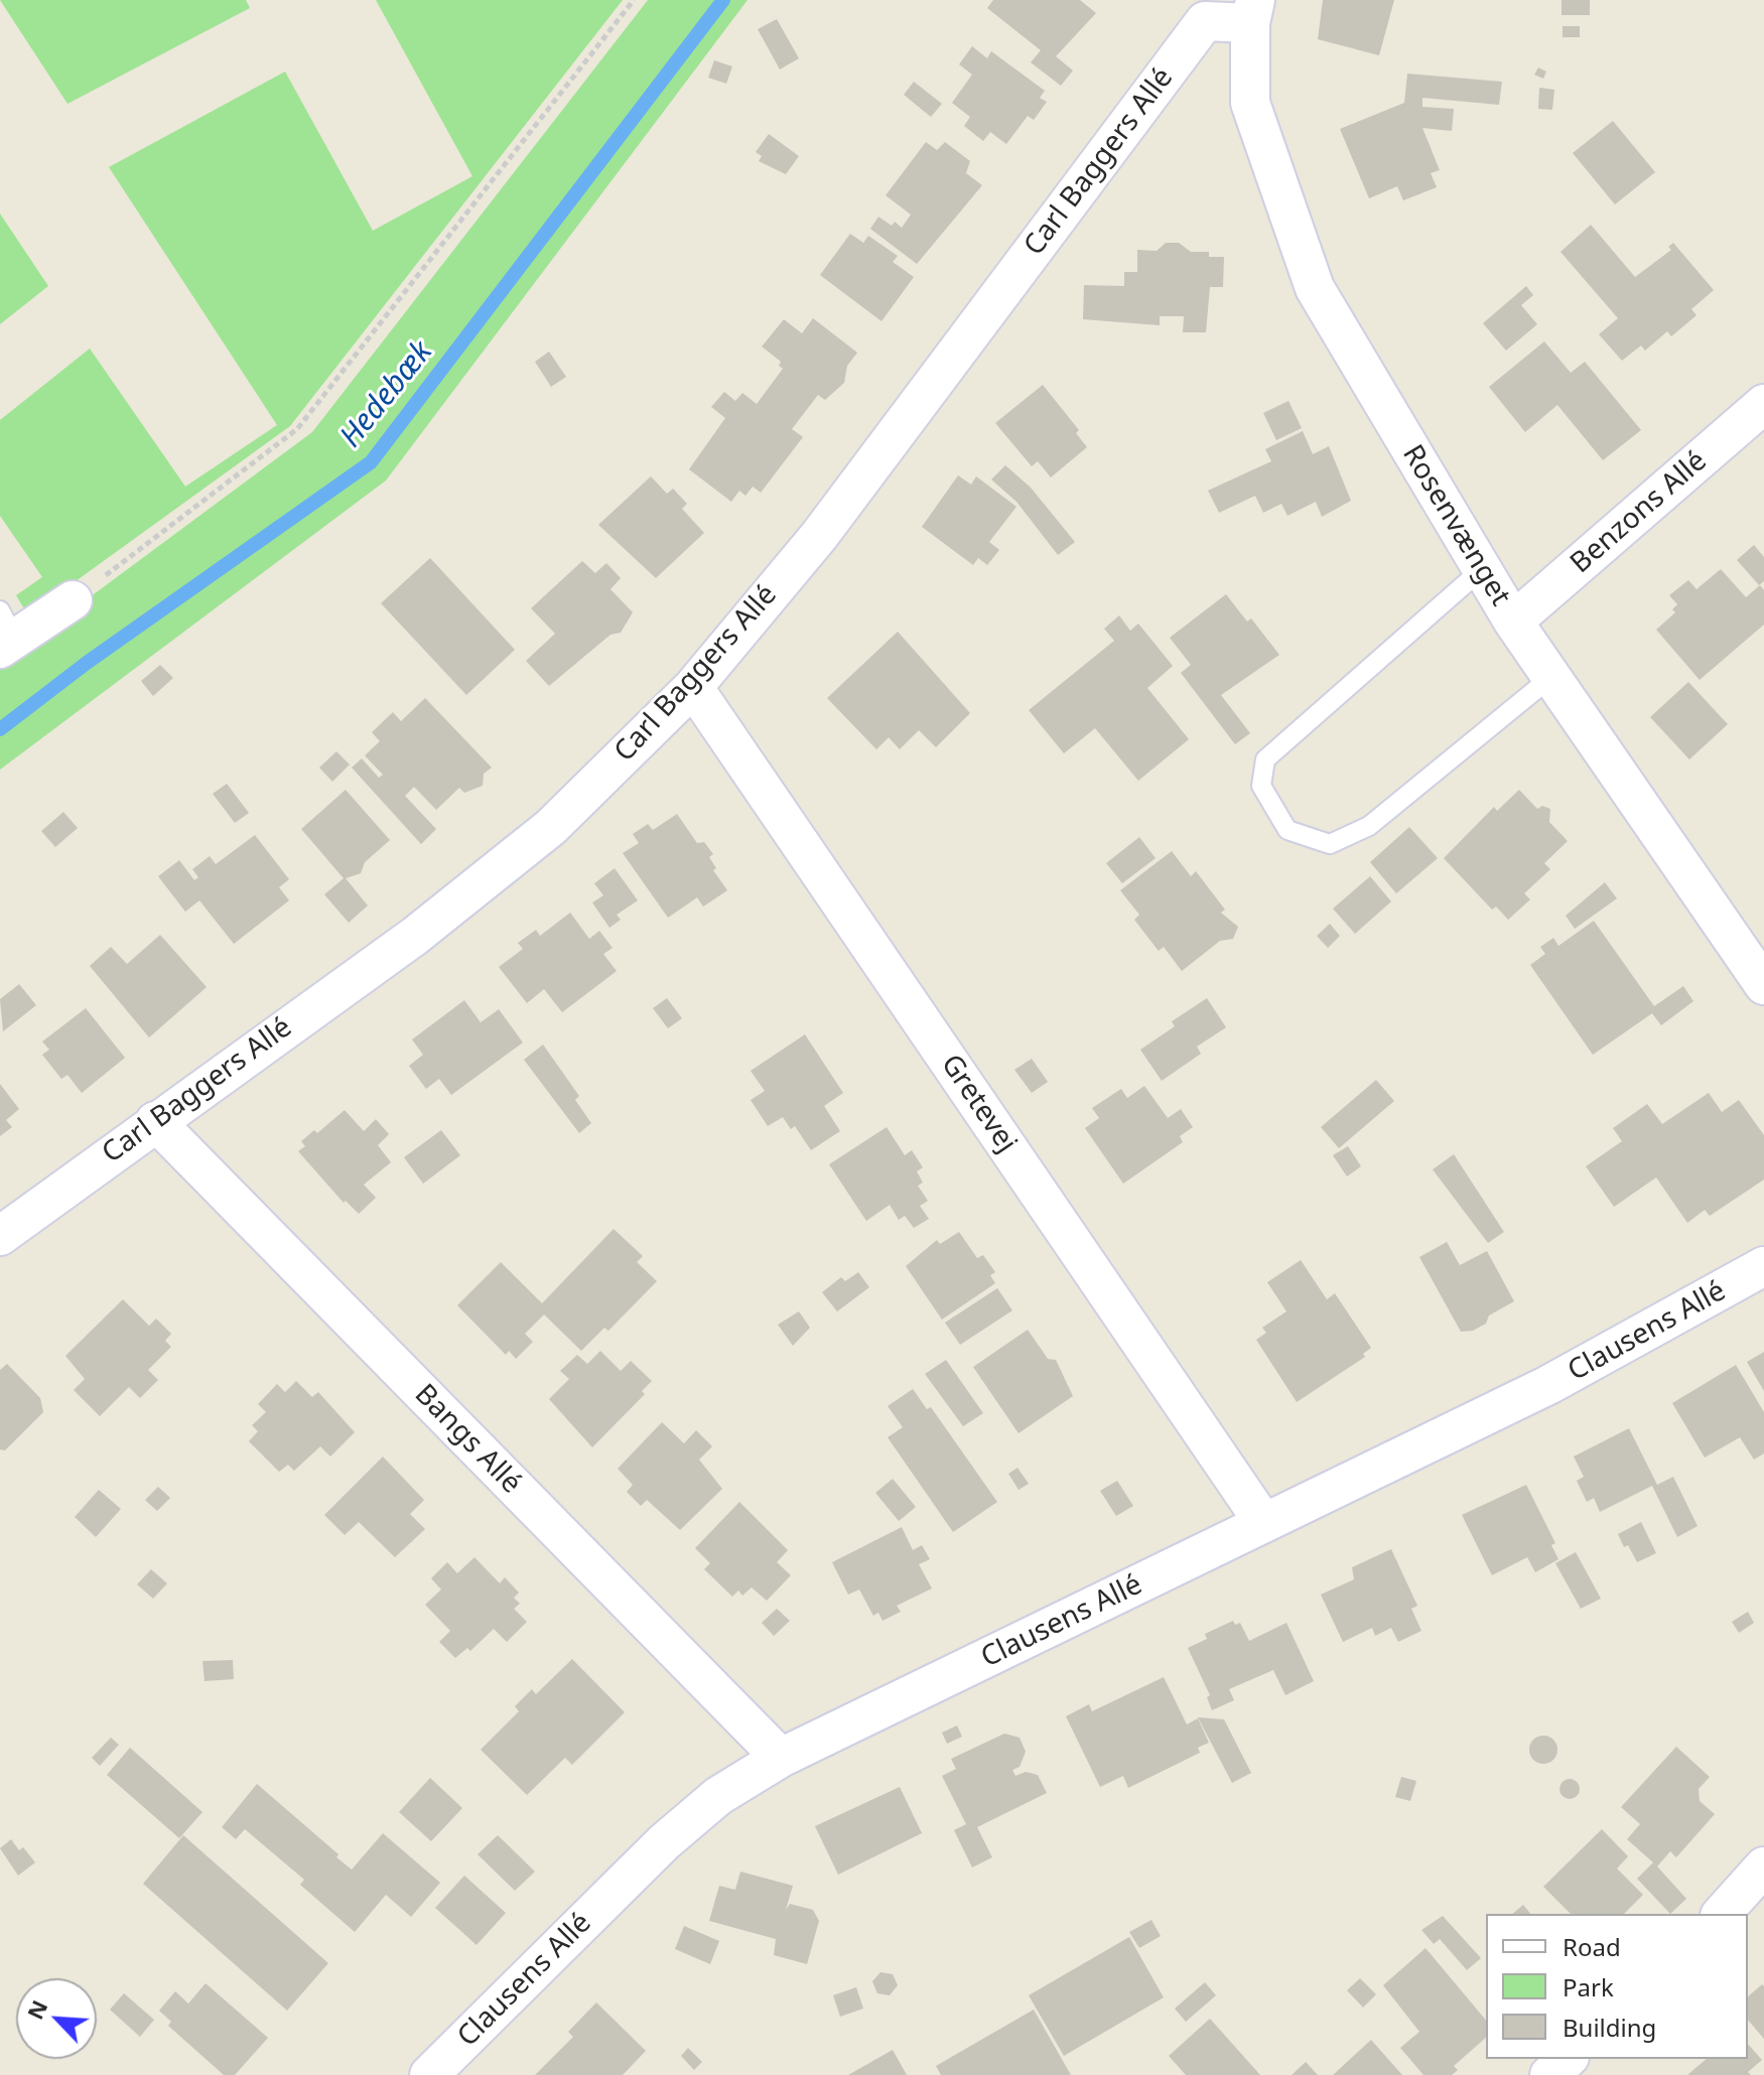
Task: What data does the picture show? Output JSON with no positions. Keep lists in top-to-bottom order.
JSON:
{
  "streets": {
    "street": [
      "Carl Baggers Allé",
      "Benzons Allé",
      "Rosenvænget",
      "Gretevej",
      "Clausens Allé",
      "Bangs Allé"
    ]
  },
  "crossings": [
    ["Carl Baggers Allé", "Rosenvænget"],
    ["Carl Baggers Allé", "Gretevej"],
    ["Carl Baggers Allé", "Bangs Allé"],
    ["Benzons Allé", "Rosenvænget"],
    ["Gretevej", "Clausens Allé"],
    ["Clausens Allé", "Bangs Allé"]
  ],
  "water": ["Hedebæk"],
  "legend": ["Road", "Park", "Building"],
  "north": "top left"
}
